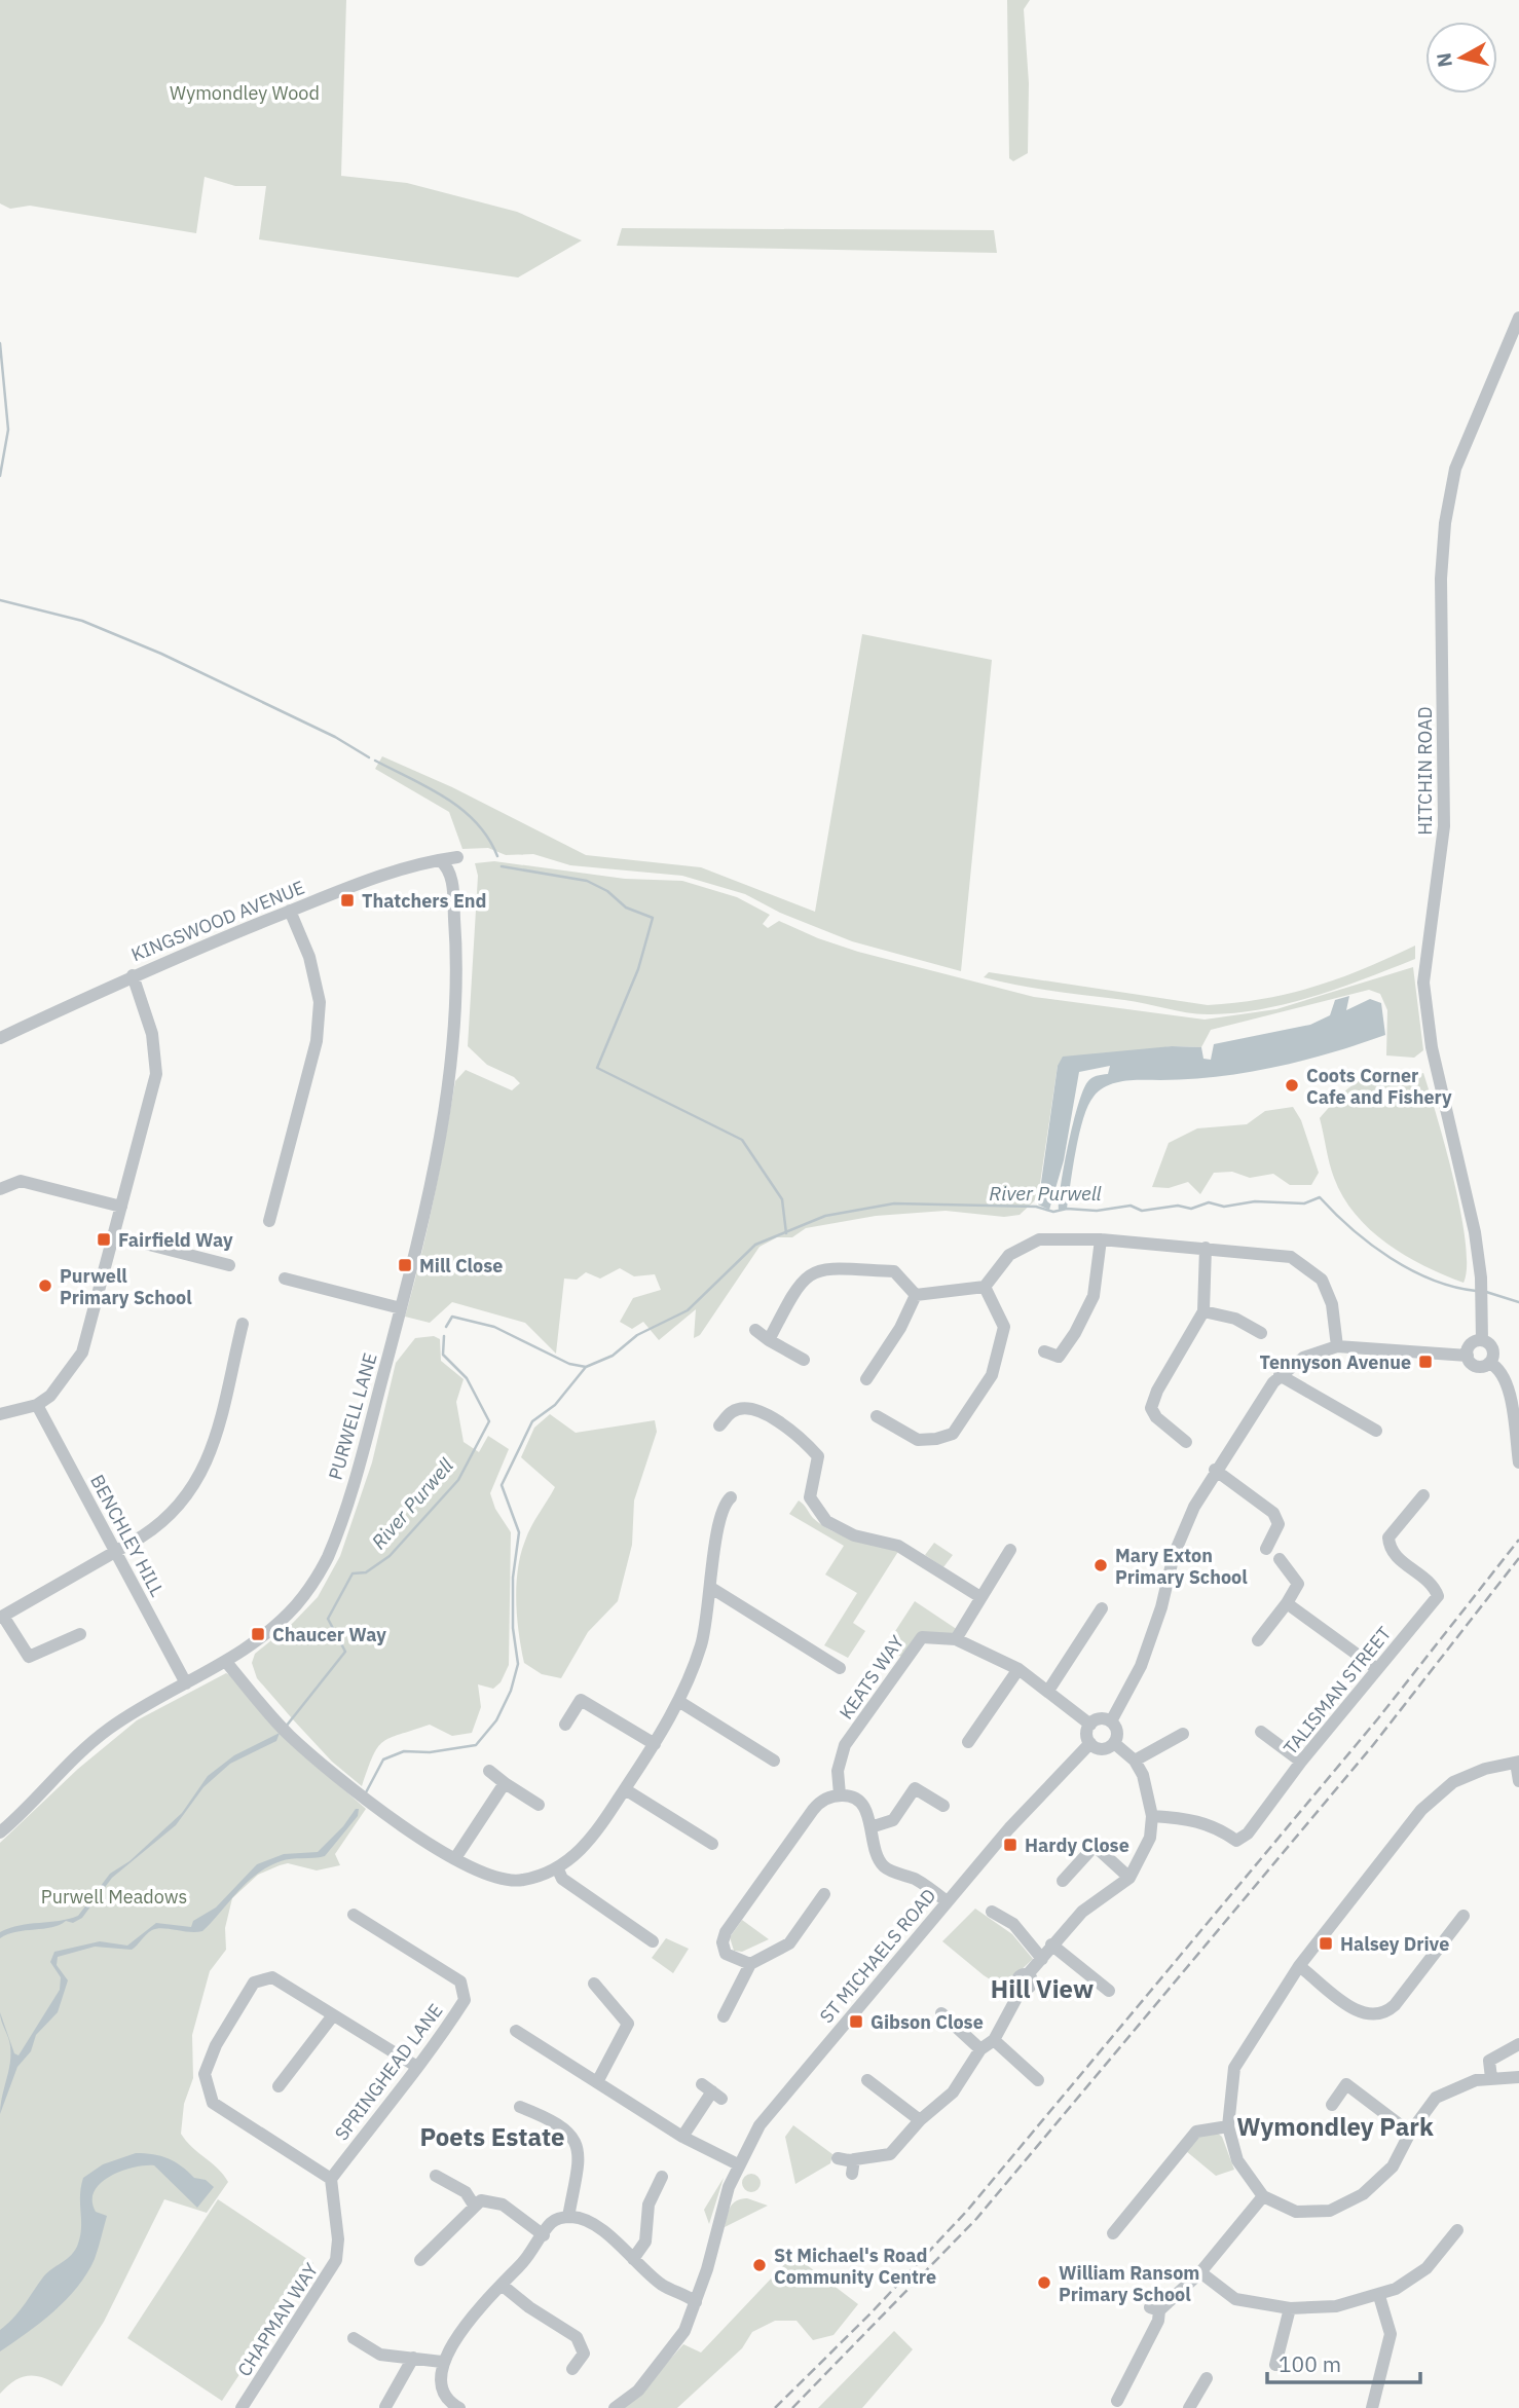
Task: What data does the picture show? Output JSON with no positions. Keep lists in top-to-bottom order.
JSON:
{
  "streets": {
    "street": [
      "HITCHIN ROAD",
      "KINGSWOOD AVENUE",
      "PURWELL LANE",
      "BENCHLEY HILL",
      "KEATS WAY",
      "TALISMAN STREET",
      "ST MICHAELS ROAD",
      "SPRINGHEAD LANE",
      "CHAPMAN WAY"
    ]
  },
  "crossings": [
    ["KINGSWOOD AVENUE", "PURWELL LANE"],
    ["PURWELL LANE", "BENCHLEY HILL"],
    ["KEATS WAY", "ST MICHAELS ROAD"],
    ["SPRINGHEAD LANE", "CHAPMAN WAY"]
  ],
  "districts": ["Hill View", "Wymondley Park", "Poets Estate"],
  "water": ["River Purwell"],
  "parks": ["Wymondley Wood", "Purwell Meadows"],
  "places": {
    "transit": [
      "Thatchers End",
      "Fairfield Way",
      "Mill Close",
      "Tennyson Avenue",
      "Chaucer Way",
      "Hardy Close",
      "Halsey Drive",
      "Gibson Close"
    ],
    "other": [
      "Coots Corner Cafe and Fishery",
      "Purwell Primary School",
      "Mary Exton Primary School",
      "St Michael's Road Community Centre",
      "William Ransom Primary School"
    ]
  },
  "scale_bar": "100 m",
  "north": "left"
}
